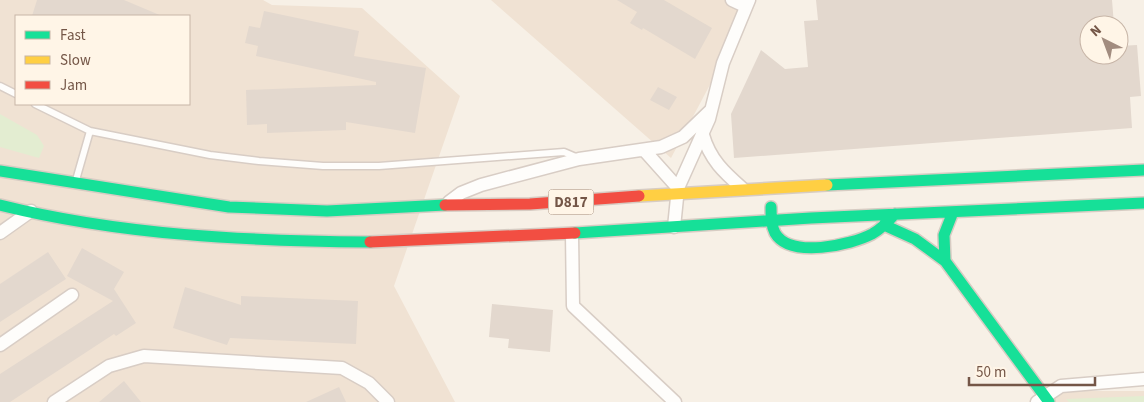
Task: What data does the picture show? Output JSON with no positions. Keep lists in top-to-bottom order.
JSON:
{
  "streets": {
    "main road": ["D817"]
  },
  "legend": ["Fast", "Slow", "Jam"],
  "scale_bar": "50 m",
  "north": "top left"
}
